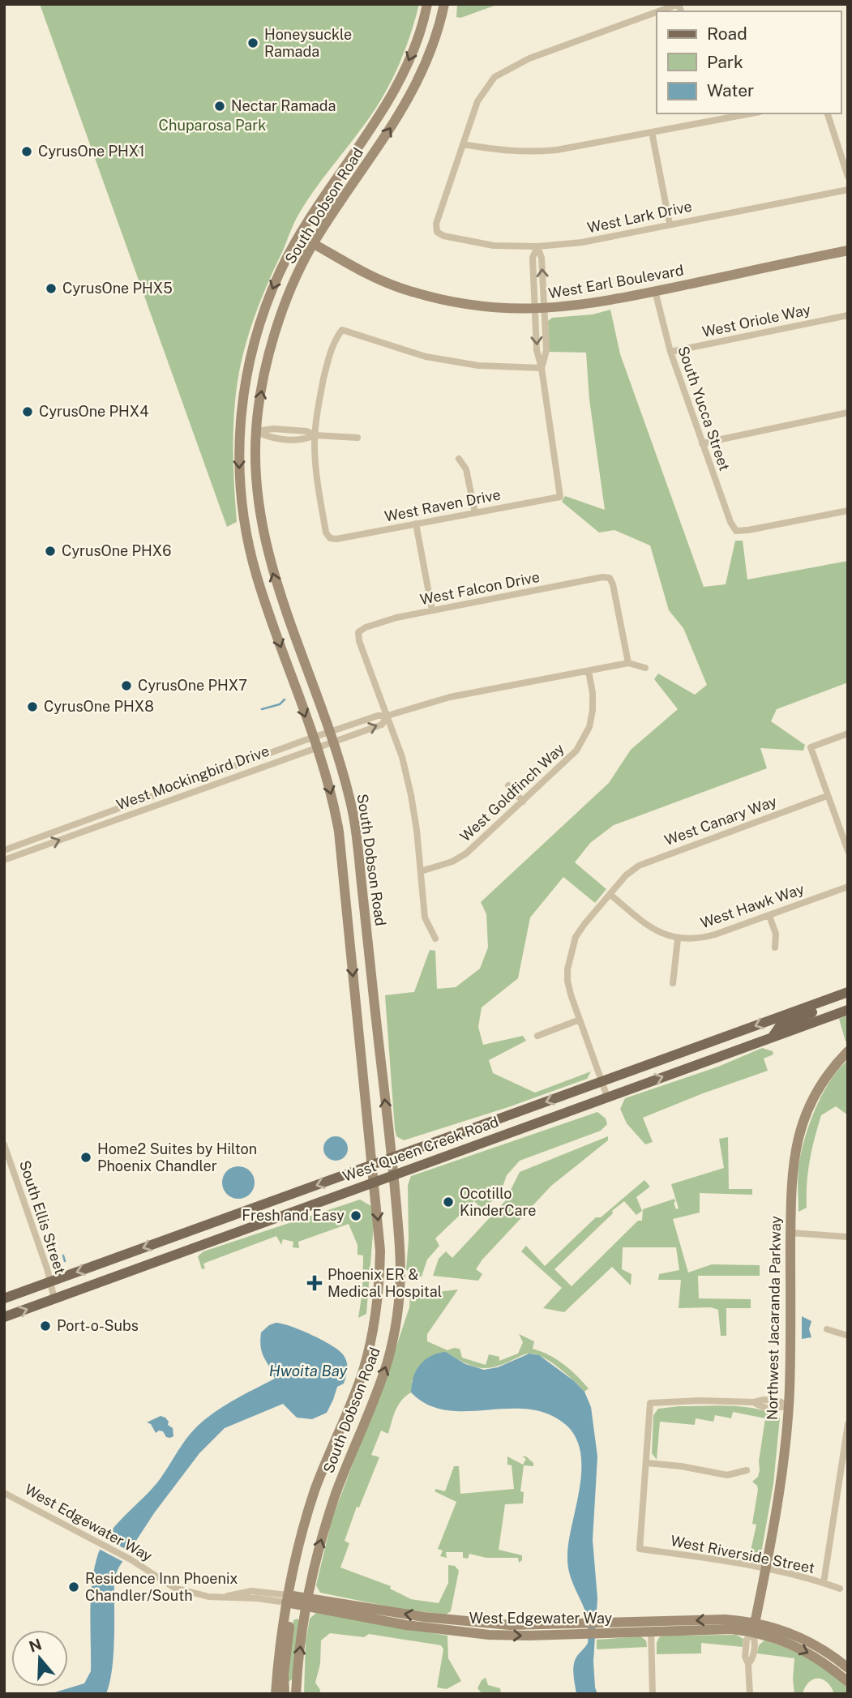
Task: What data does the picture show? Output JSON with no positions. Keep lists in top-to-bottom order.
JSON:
{
  "streets": {
    "main road": [
      "South Dobson Road",
      "West Earl Boulevard",
      "West Queen Creek Road",
      "Northwest Jacaranda Parkway",
      "West Edgewater Way"
    ],
    "street": [
      "West Lark Drive",
      "West Oriole Way",
      "South Yucca Street",
      "West Raven Drive",
      "West Falcon Drive",
      "West Mockingbird Drive",
      "West Goldfinch Way",
      "West Canary Way",
      "West Hawk Way",
      "South Ellis Street",
      "West Riverside Street"
    ]
  },
  "crossings": [
    ["South Dobson Road", "West Earl Boulevard"],
    ["South Dobson Road", "West Mockingbird Drive"],
    ["South Dobson Road", "West Queen Creek Road"],
    ["South Dobson Road", "West Edgewater Way"],
    ["West Earl Boulevard", "South Yucca Street"],
    ["West Oriole Way", "South Yucca Street"],
    ["West Falcon Drive", "West Mockingbird Drive"],
    ["West Mockingbird Drive", "West Goldfinch Way"],
    ["West Canary Way", "West Hawk Way"],
    ["West Canary Way", "West Queen Creek Road"],
    ["West Queen Creek Road", "South Ellis Street"],
    ["Northwest Jacaranda Parkway", "West Edgewater Way"],
    ["Northwest Jacaranda Parkway", "West Riverside Street"]
  ],
  "water": ["Hwoita Bay"],
  "parks": ["Chuparosa Park"],
  "places": {
    "other": [
      "Honeysuckle Ramada",
      "Nectar Ramada",
      "CyrusOne PHX1",
      "CyrusOne PHX5",
      "CyrusOne PHX4",
      "CyrusOne PHX6",
      "CyrusOne PHX7",
      "CyrusOne PHX8",
      "Home2 Suites by Hilton Phoenix Chandler",
      "Ocotillo KinderCare",
      "Fresh and Easy",
      "Port-o-Subs",
      "Residence Inn Phoenix Chandler/South"
    ],
    "health": ["Phoenix ER & Medical Hospital"]
  },
  "legend": ["Road", "Park", "Water"],
  "north": "top"
}
